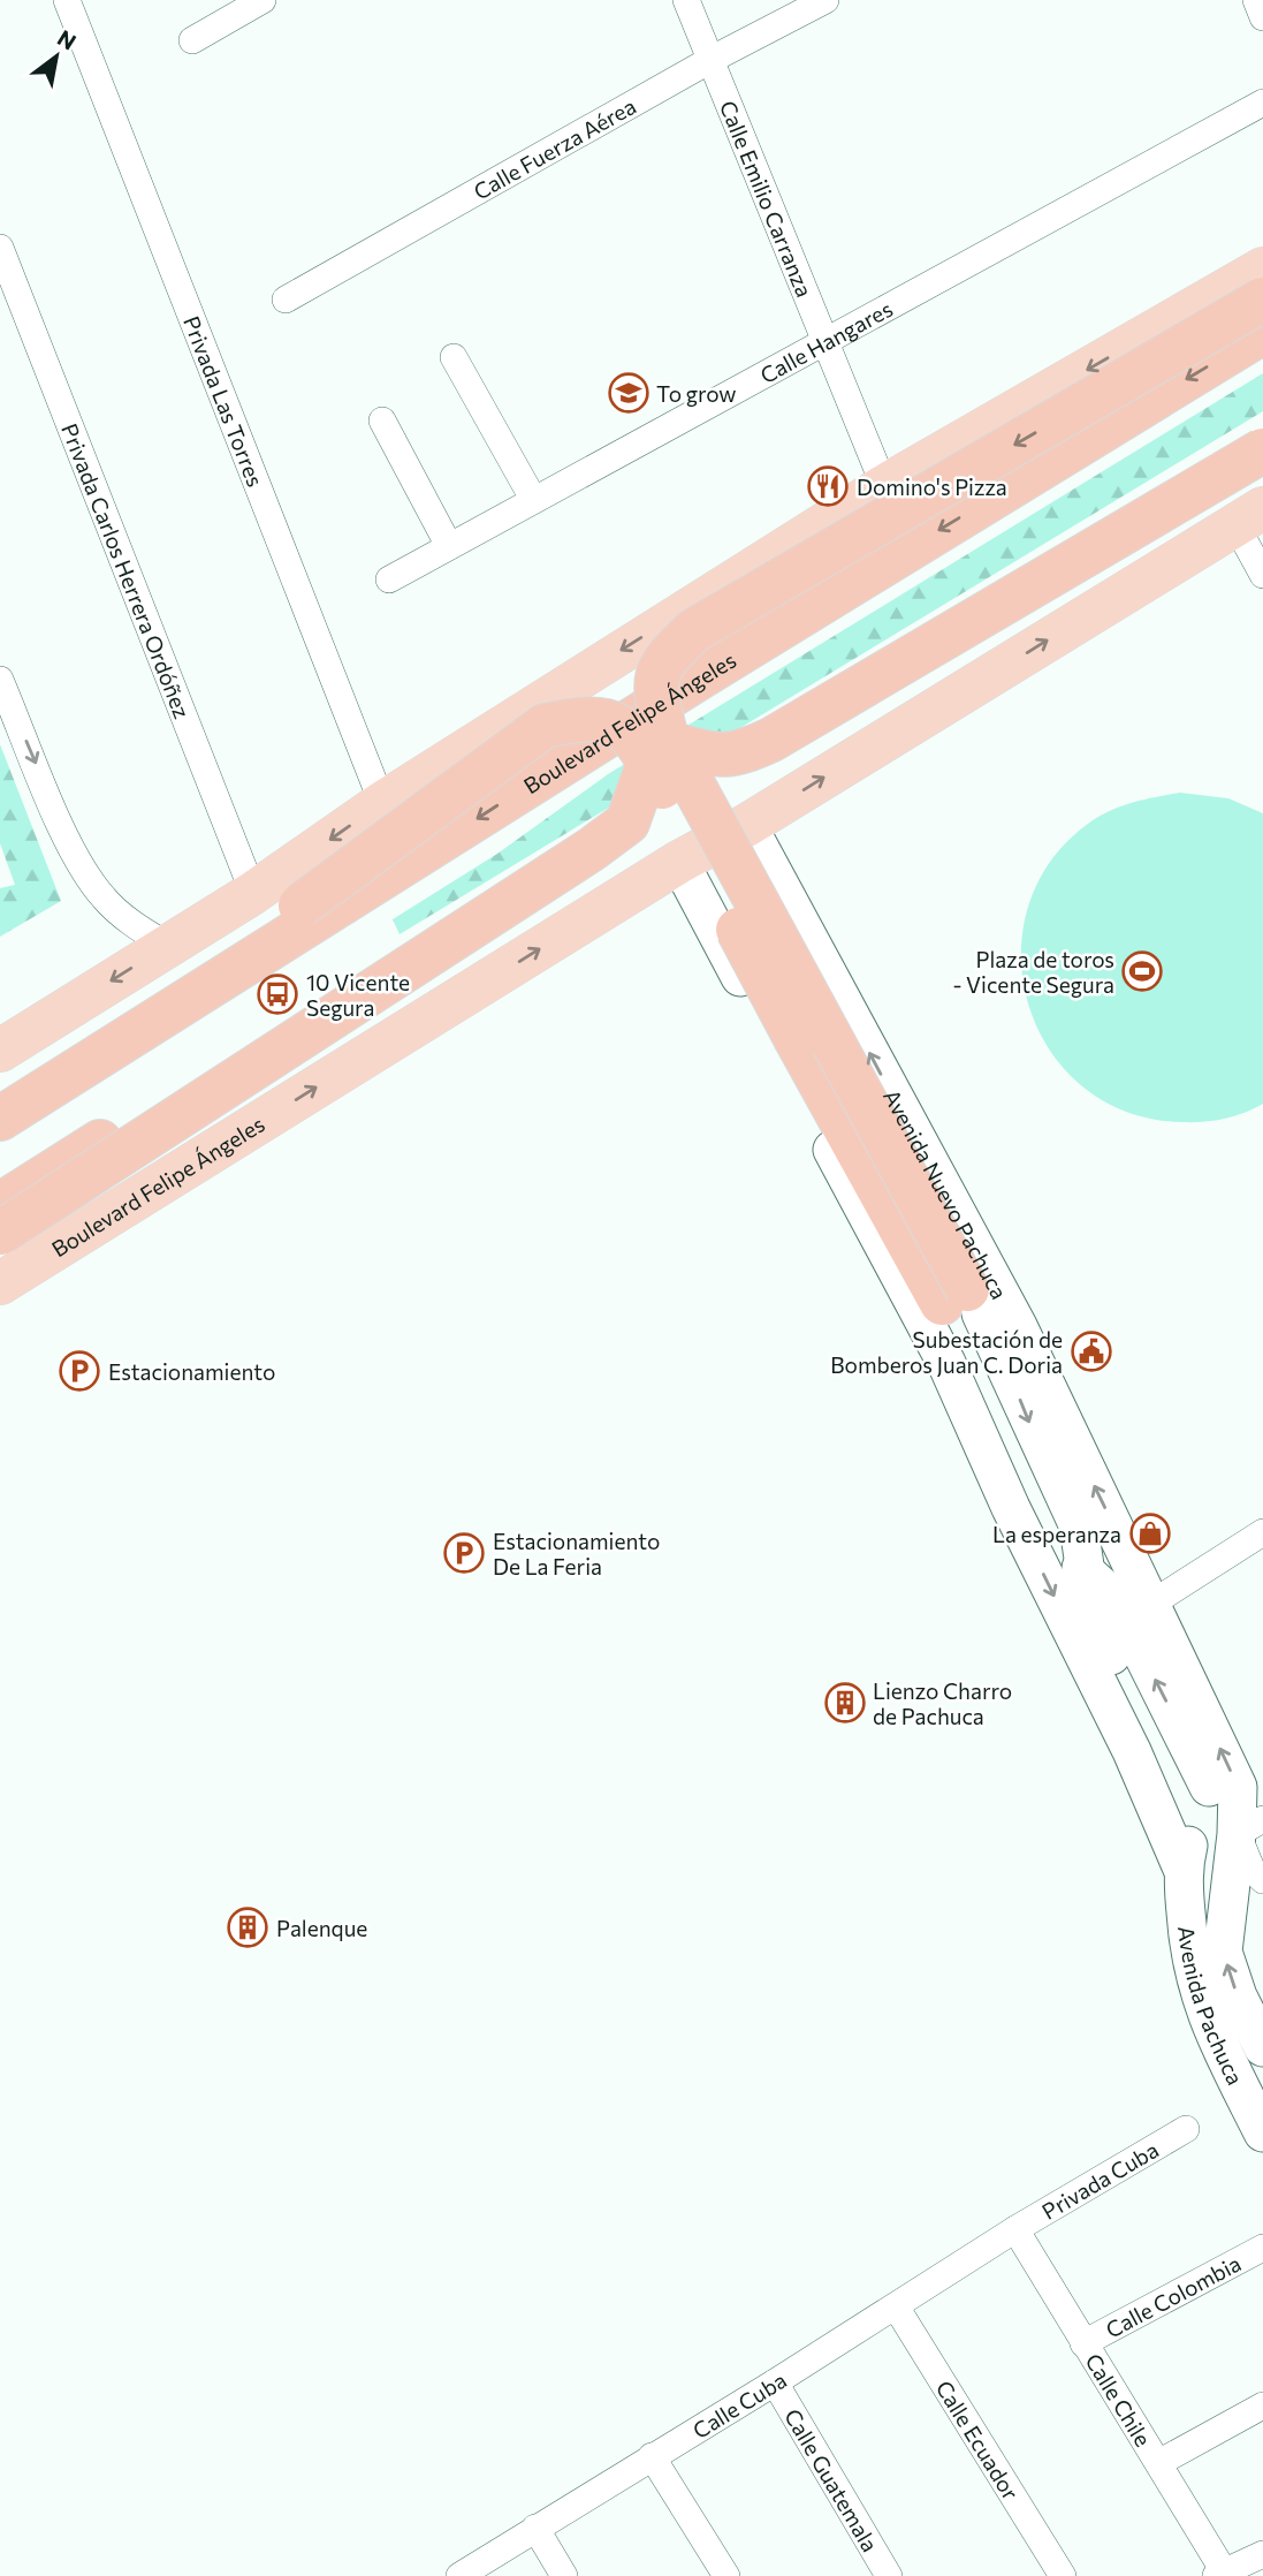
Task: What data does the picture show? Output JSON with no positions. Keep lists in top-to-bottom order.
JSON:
{
  "streets": {
    "highway": ["Boulevard Felipe Ángeles"],
    "main road": ["Avenida Nuevo Pachuca", "Avenida Pachuca"],
    "street": [
      "Calle Fuerza Aérea",
      "Calle Emilio Carranza",
      "Calle Hangares",
      "Privada Las Torres",
      "Privada Carlos Herrera Ordóñez",
      "Privada Cuba",
      "Calle Colombia",
      "Calle Chile",
      "Calle Cuba",
      "Calle Ecuador",
      "Calle Guatemala"
    ]
  },
  "crossings": [
    ["Calle Fuerza Aérea", "Calle Emilio Carranza"],
    ["Calle Emilio Carranza", "Calle Hangares"],
    ["Boulevard Felipe Ángeles", "Avenida Nuevo Pachuca"],
    ["Avenida Nuevo Pachuca", "Avenida Pachuca"],
    ["Privada Cuba", "Calle Chile"],
    ["Privada Cuba", "Calle Cuba"],
    ["Calle Colombia", "Calle Chile"],
    ["Calle Chile", "Calle Cuba"],
    ["Calle Cuba", "Calle Ecuador"],
    ["Calle Cuba", "Calle Guatemala"]
  ],
  "places": {
    "school or university": ["To grow"],
    "restaurant": ["Domino's Pizza"],
    "sports": ["Plaza de toros - Vicente Segura"],
    "bus stop": ["10 Vicente Segura"],
    "public building": ["Subestación de Bomberos Juan C. Doria"],
    "parking": ["Estacionamiento", "Estacionamiento De La Feria"],
    "shop": ["La esperanza"],
    "building": ["Lienzo Charro de Pachuca", "Palenque"]
  },
  "north": "top right"
}
